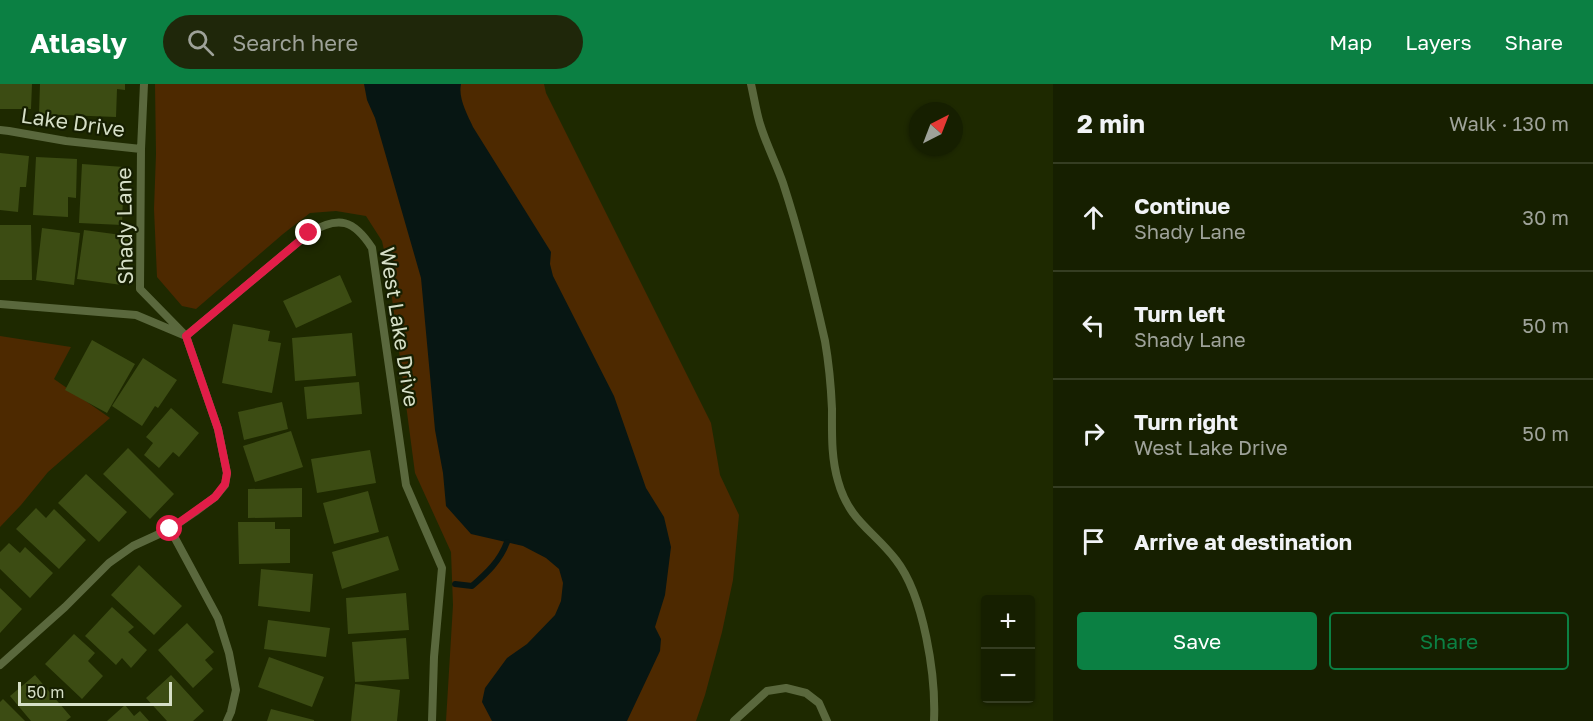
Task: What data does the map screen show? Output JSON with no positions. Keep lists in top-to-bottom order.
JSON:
{
  "streets": {
    "lane": ["Lake Drive", "Shady Lane", "West Lake Drive"]
  },
  "crossings": [
    ["Lake Drive", "Shady Lane"],
    ["Shady Lane", "West Lake Drive"]
  ],
  "scale_bar": "50 m",
  "north": "top right",
  "page": {
    "header": "Atlasly",
    "search": "Search here",
    "nav": ["Map", "Layers", "Share"],
    "heading": ["2 min", "Walk · 130 m"],
    "list": [
      ["Continue", "Shady Lane", "30 m"],
      ["Turn left", "Shady Lane", "50 m"],
      ["Turn right", "West Lake Drive", "50 m"],
      "Arrive at destination"
    ],
    "buttons": ["Save", "Share"],
    "map_buttons": ["+", "−"],
    "scale": "50 m"
  }
}
